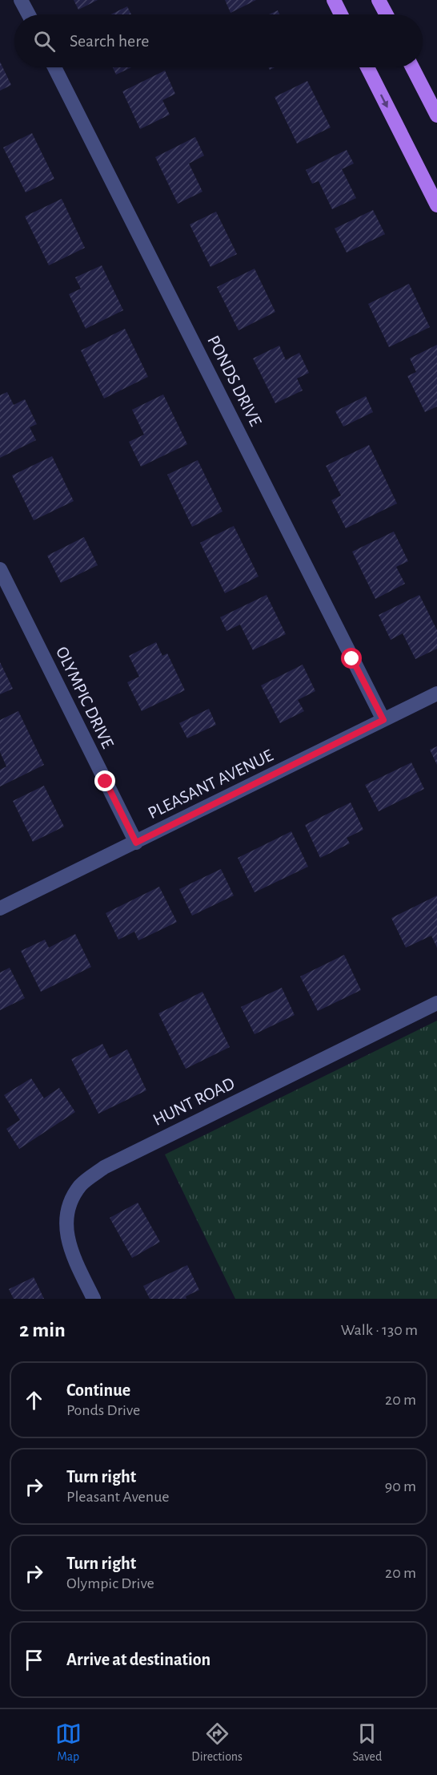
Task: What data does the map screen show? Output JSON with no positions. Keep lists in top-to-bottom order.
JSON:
{
  "streets": {
    "street": [
      "PONDS DRIVE",
      "OLYMPIC DRIVE",
      "PLEASANT AVENUE",
      "HUNT ROAD"
    ]
  },
  "crossings": [
    ["PONDS DRIVE", "PLEASANT AVENUE"],
    ["OLYMPIC DRIVE", "PLEASANT AVENUE"]
  ],
  "page": {
    "search": "Search here",
    "heading": ["2 min", "Walk · 130 m"],
    "list": [
      ["Continue", "Ponds Drive", "20 m"],
      ["Turn right", "Pleasant Avenue", "90 m"],
      ["Turn right", "Olympic Drive", "20 m"],
      "Arrive at destination"
    ],
    "nav": ["Map", "Directions", "Saved"]
  }
}
